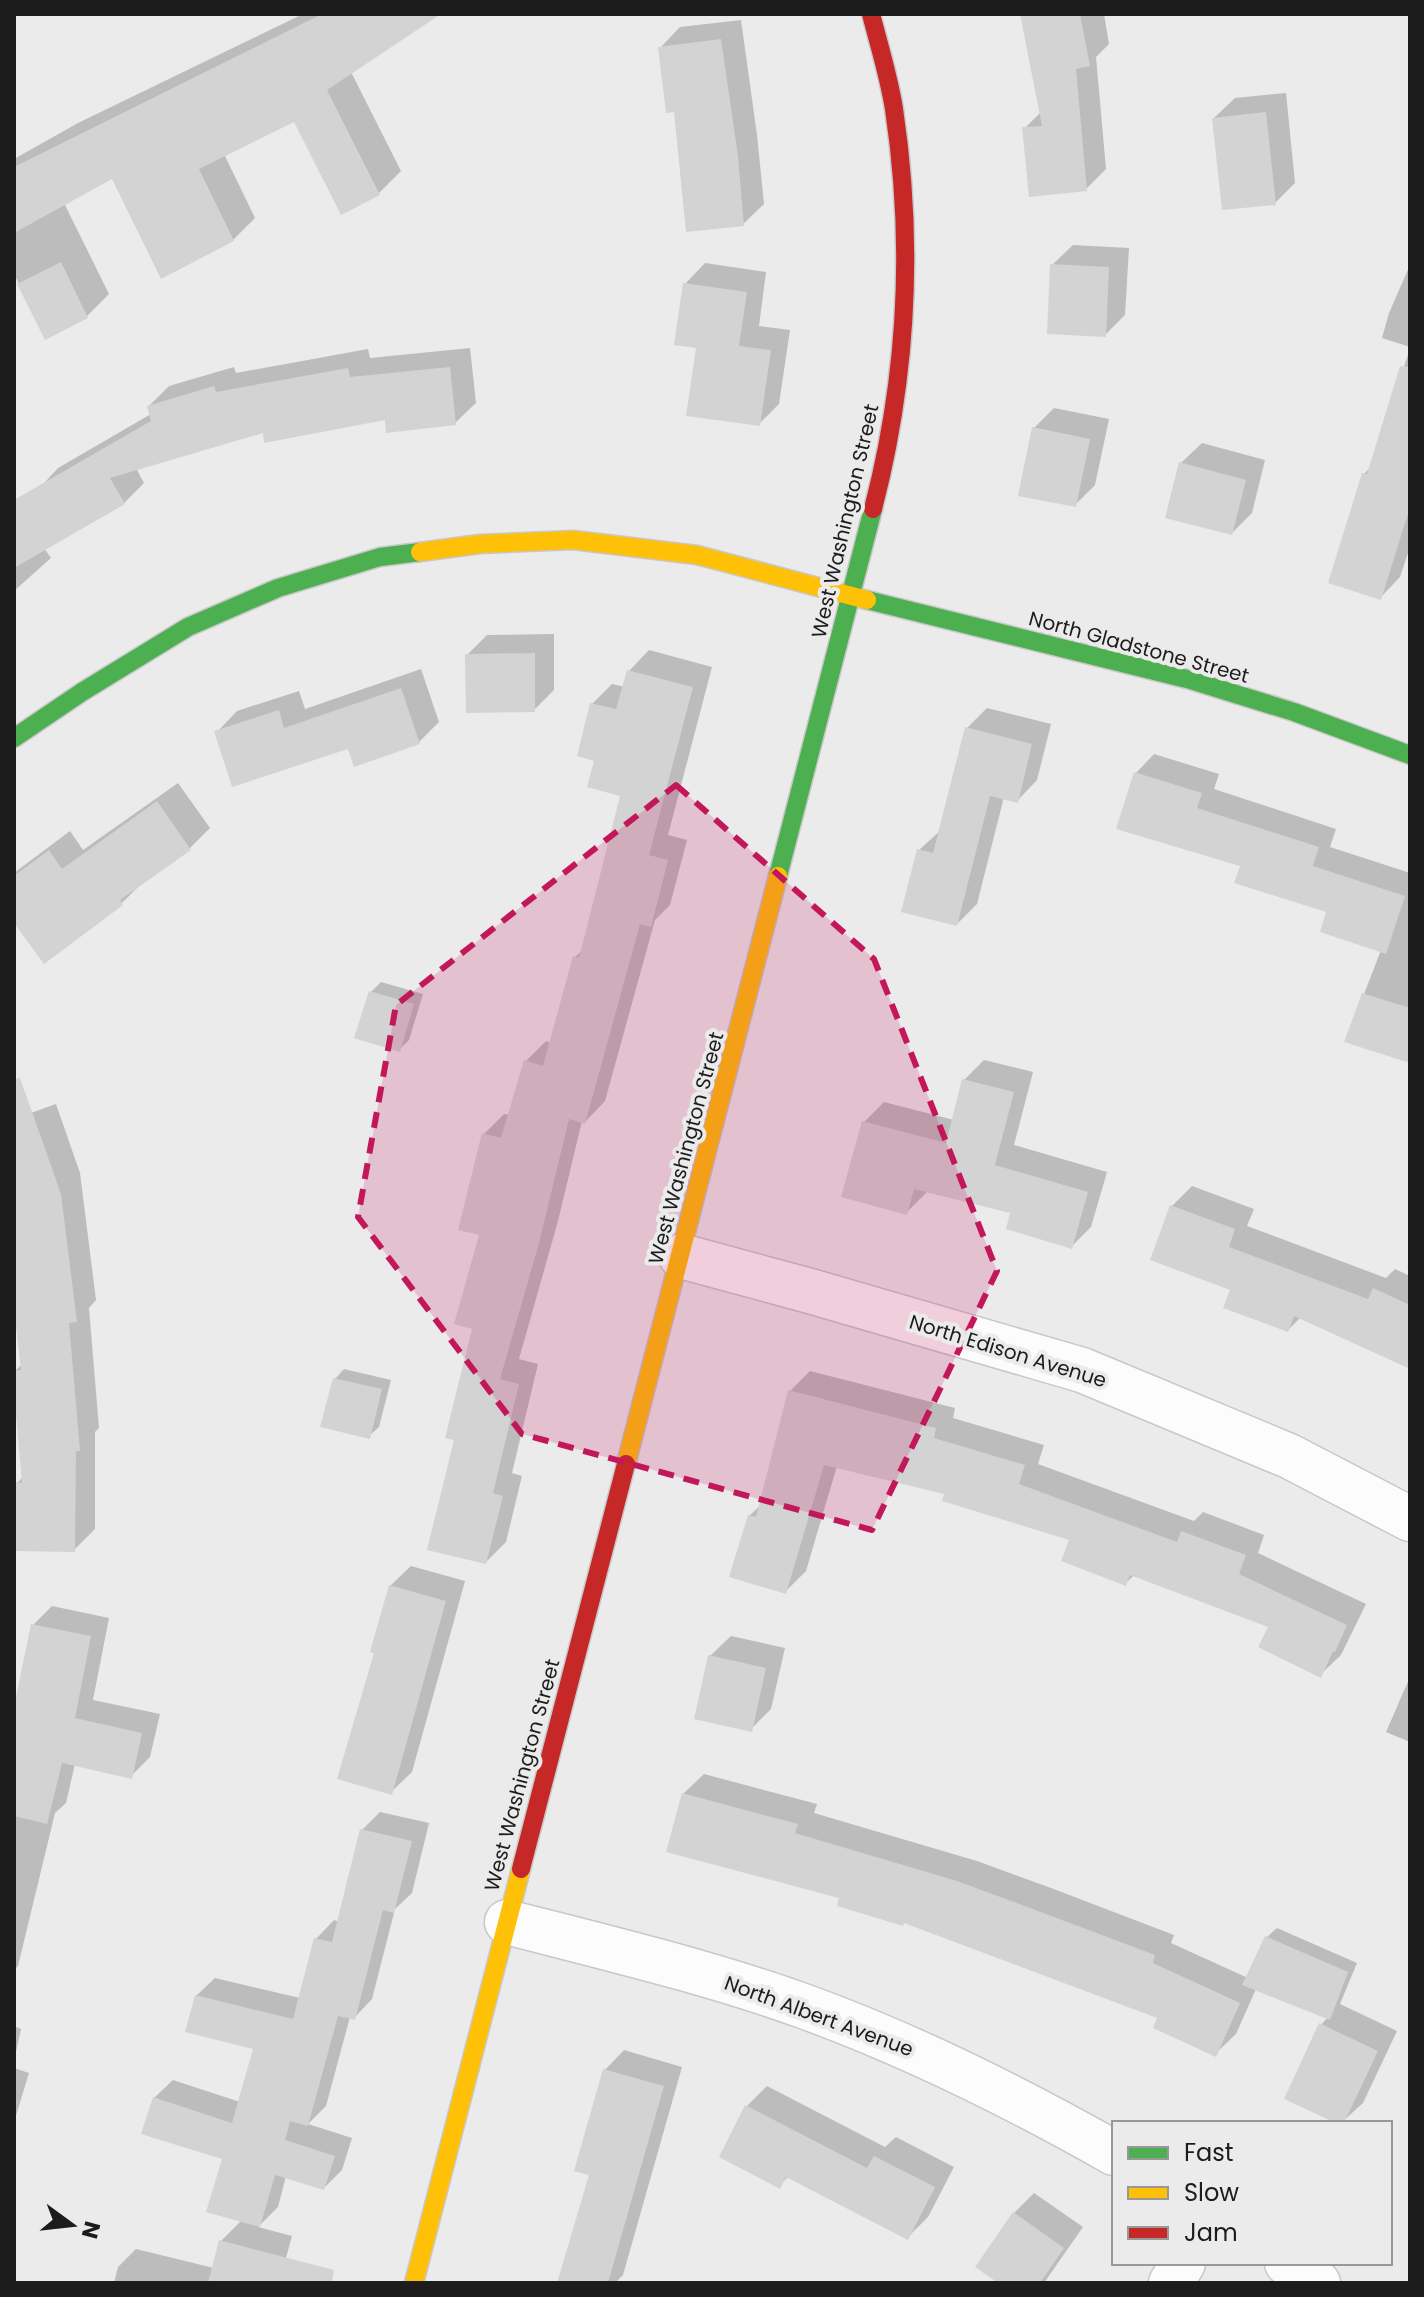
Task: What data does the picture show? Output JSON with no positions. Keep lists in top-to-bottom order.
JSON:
{
  "streets": {
    "street": [
      "West Washington Street",
      "North Gladstone Street",
      "North Edison Avenue",
      "North Albert Avenue"
    ]
  },
  "crossings": [
    ["West Washington Street", "North Gladstone Street"],
    ["West Washington Street", "North Edison Avenue"],
    ["West Washington Street", "North Albert Avenue"]
  ],
  "legend": ["Fast", "Slow", "Jam"],
  "north": "right"
}
